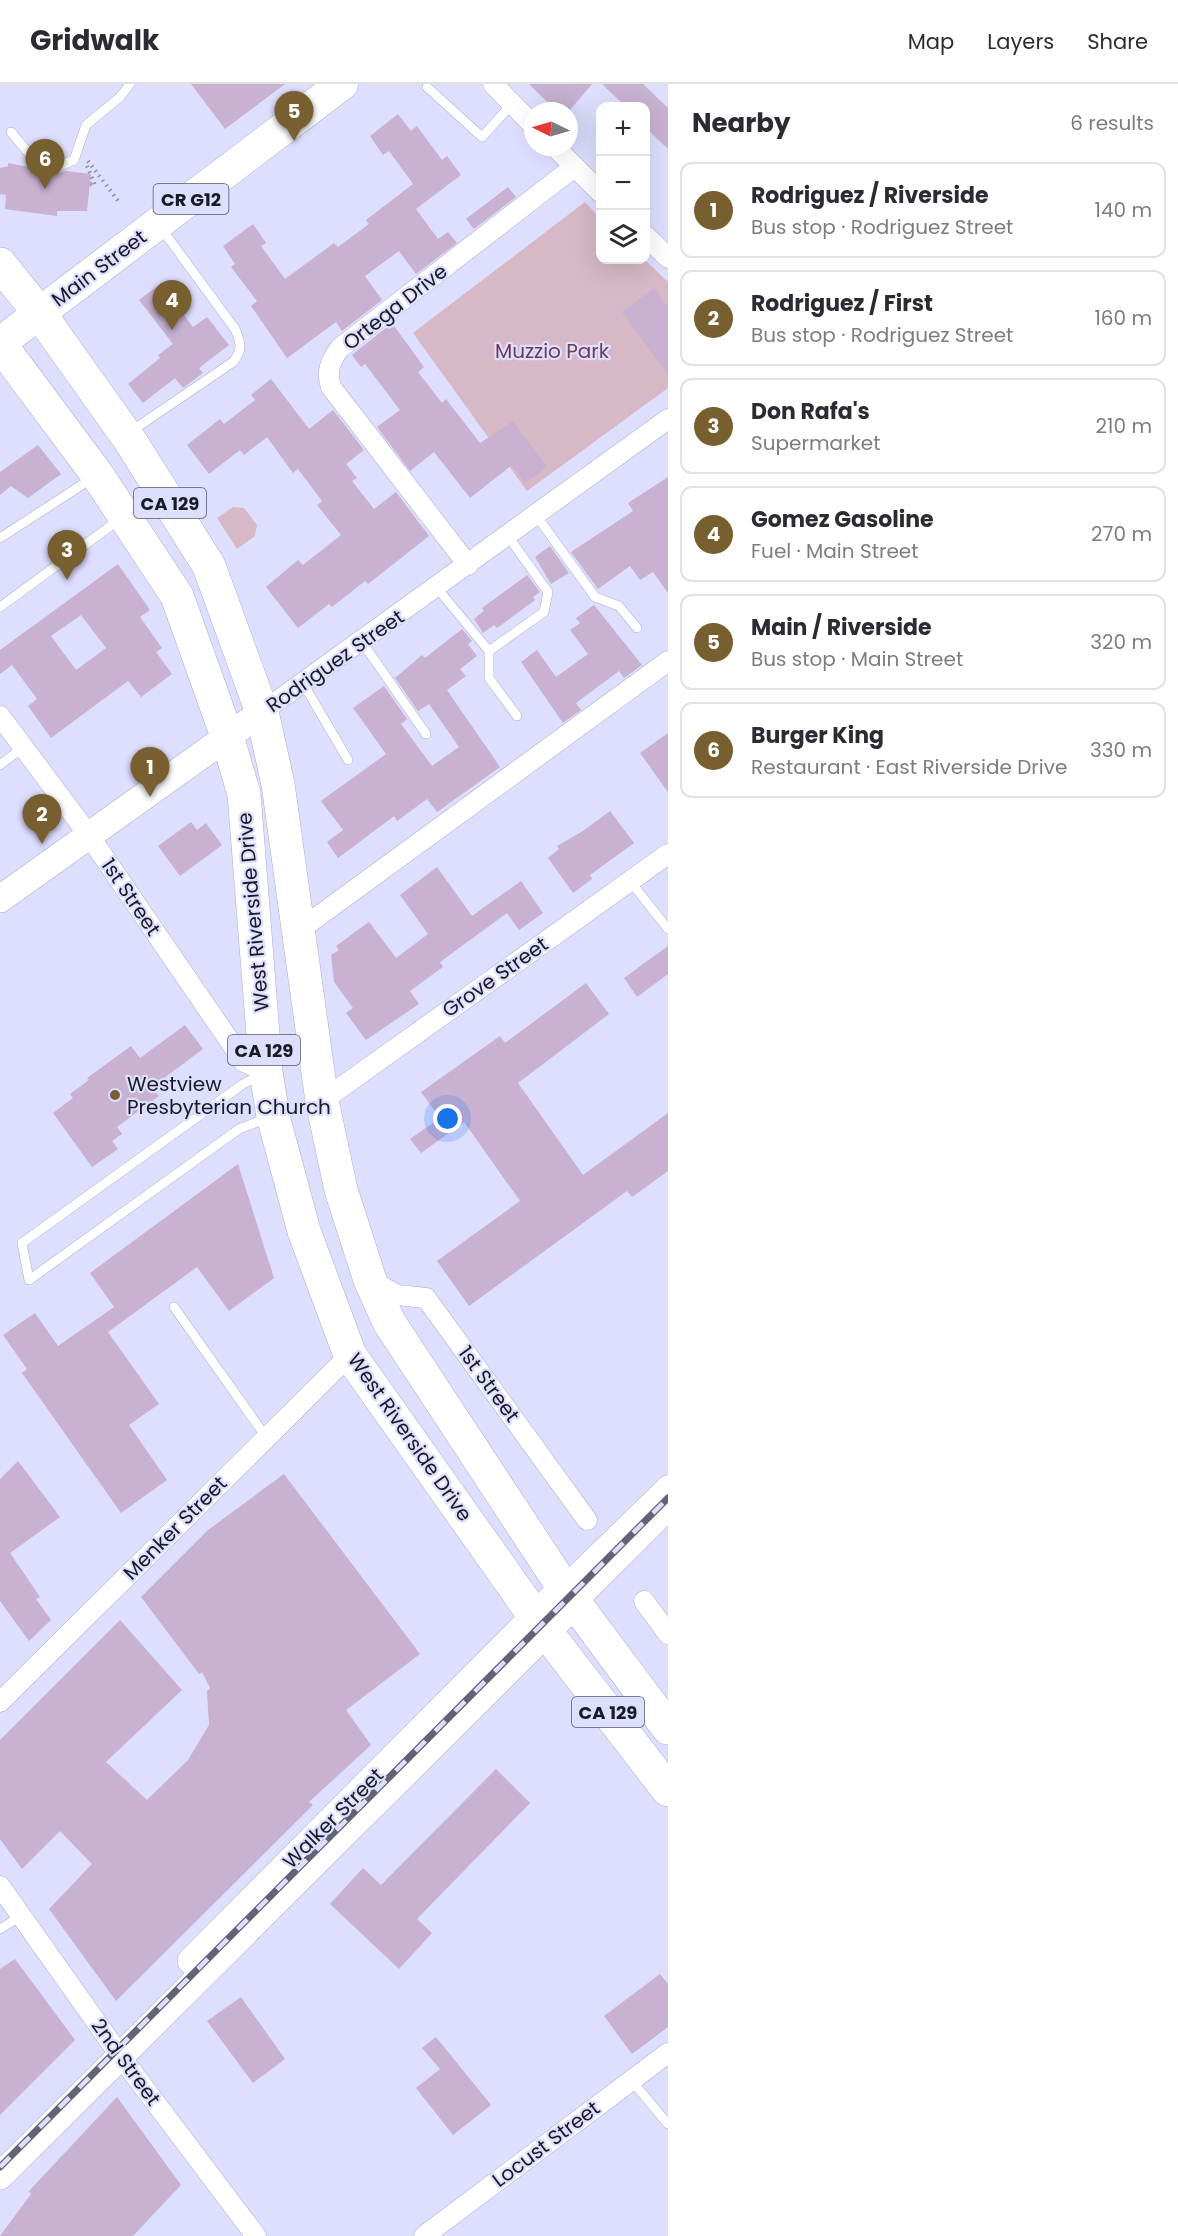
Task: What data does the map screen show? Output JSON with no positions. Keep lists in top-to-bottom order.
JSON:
{
  "streets": {
    "highway": ["CA 129", "West Riverside Drive"],
    "main road": [
      "CR G12",
      "Main Street",
      "Rodriguez Street",
      "Walker Street"
    ],
    "street": [
      "Ortega Drive",
      "1st Street",
      "Grove Street",
      "Menker Street",
      "2nd Street",
      "Locust Street"
    ]
  },
  "crossings": [
    ["Main Street", "CA 129"],
    ["Main Street", "West Riverside Drive"],
    ["Ortega Drive", "Rodriguez Street"],
    ["CA 129", "West Riverside Drive"],
    ["Rodriguez Street", "1st Street"],
    ["Rodriguez Street", "West Riverside Drive"],
    ["1st Street", "West Riverside Drive"],
    ["West Riverside Drive", "Grove Street"],
    ["West Riverside Drive", "Menker Street"],
    ["West Riverside Drive", "Walker Street"],
    ["Walker Street", "2nd Street"]
  ],
  "parks": ["Muzzio Park"],
  "places": ["Westview Presbyterian Church"],
  "north": "left",
  "page": {
    "header": "Gridwalk",
    "nav": ["Map", "Layers", "Share"],
    "heading": ["Nearby", "6 results"],
    "pins": [
      "5",
      "6",
      "4",
      "3",
      "1",
      "2"
    ],
    "map_buttons": ["+", "−"],
    "list": [
      {
        "mark": "1",
        "name": "Rodriguez / Riverside",
        "note": "Bus stop · Rodriguez Street",
        "value": "140 m"
      },
      {
        "mark": "2",
        "name": "Rodriguez / First",
        "note": "Bus stop · Rodriguez Street",
        "value": "160 m"
      },
      {
        "mark": "3",
        "name": "Don Rafa's",
        "note": "Supermarket",
        "value": "210 m"
      },
      {
        "mark": "4",
        "name": "Gomez Gasoline",
        "note": "Fuel · Main Street",
        "value": "270 m"
      },
      {
        "mark": "5",
        "name": "Main / Riverside",
        "note": "Bus stop · Main Street",
        "value": "320 m"
      },
      {
        "mark": "6",
        "name": "Burger King",
        "note": "Restaurant · East Riverside Drive",
        "value": "330 m"
      }
    ]
  }
}
